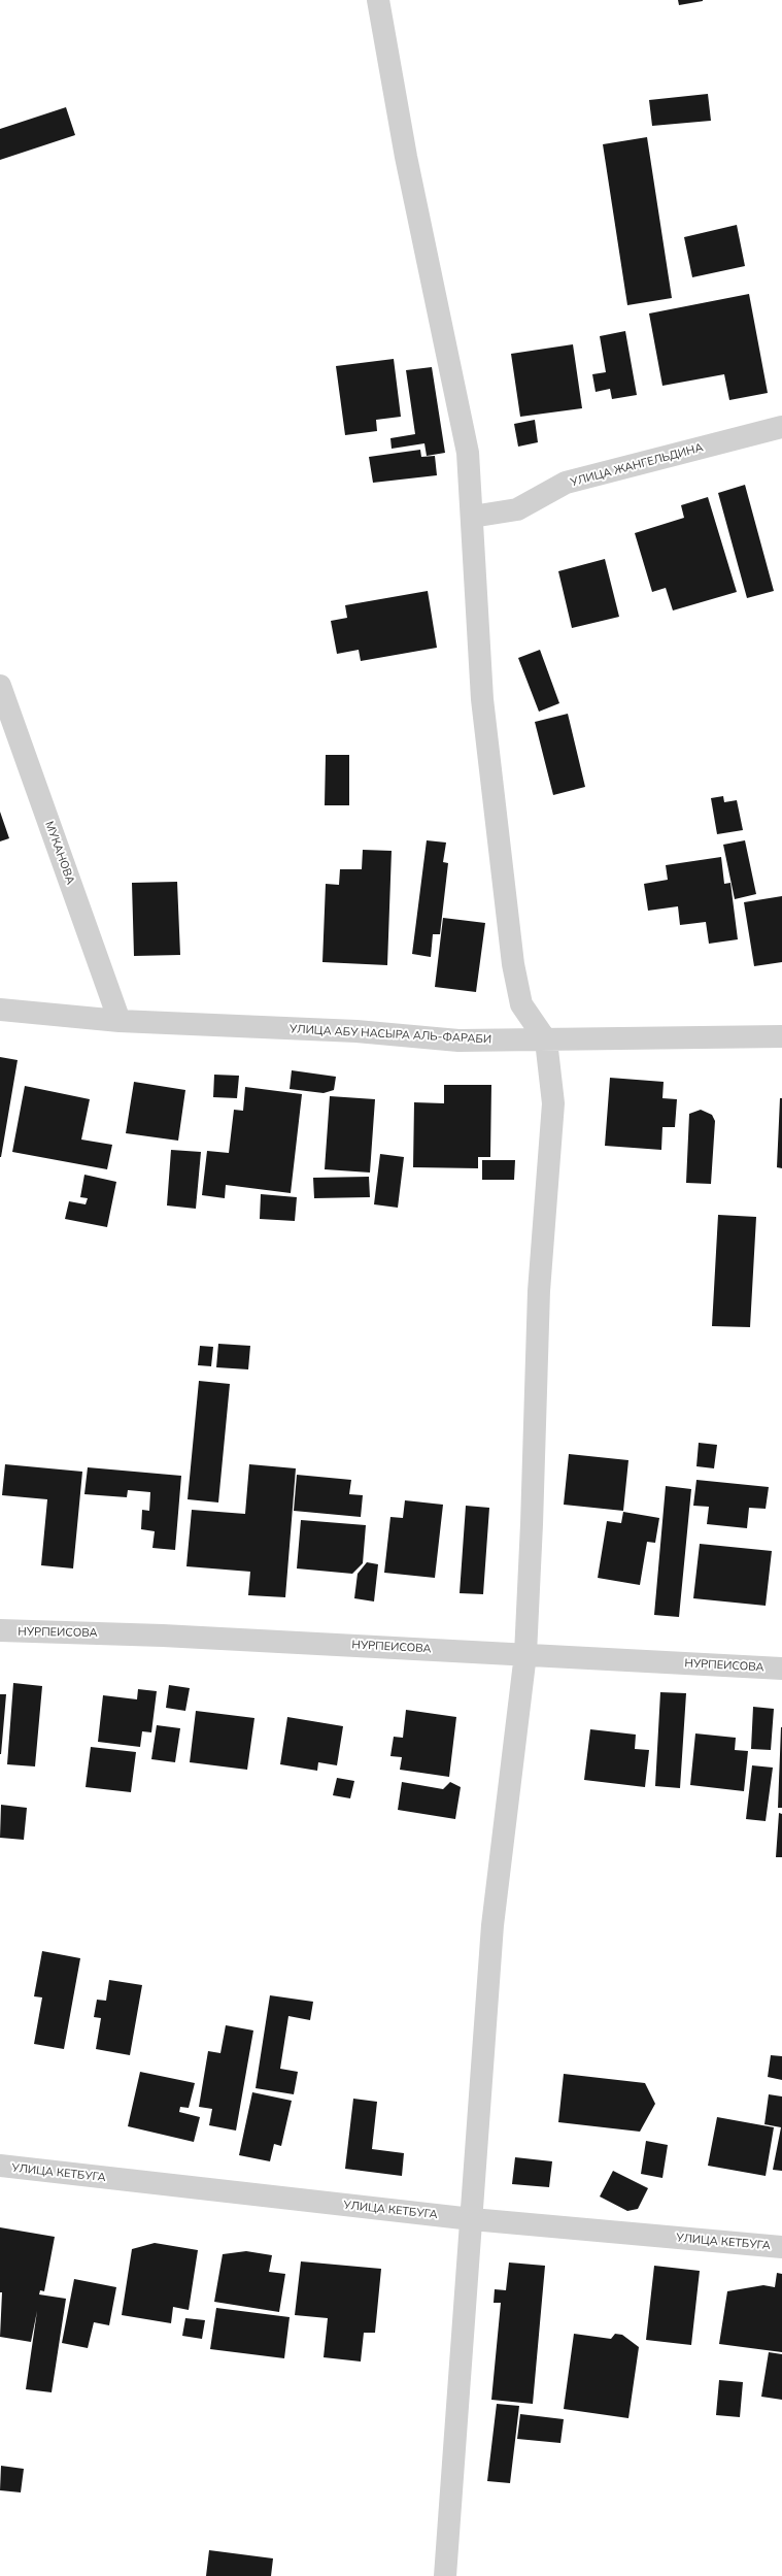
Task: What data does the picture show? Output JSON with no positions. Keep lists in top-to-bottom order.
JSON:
{
  "streets": {
    "street": [
      "УЛИЦА ЖАНГЕЛЬДИНА",
      "МУКАНОВА",
      "УЛИЦА АБУ НАСЫРА АЛЬ-ФАРАБИ",
      "НУРПЕИСОВА",
      "УЛИЦА КЕТБУГА"
    ]
  },
  "crossings": [
    ["МУКАНОВА", "УЛИЦА АБУ НАСЫРА АЛЬ-ФАРАБИ"]
  ]
}
